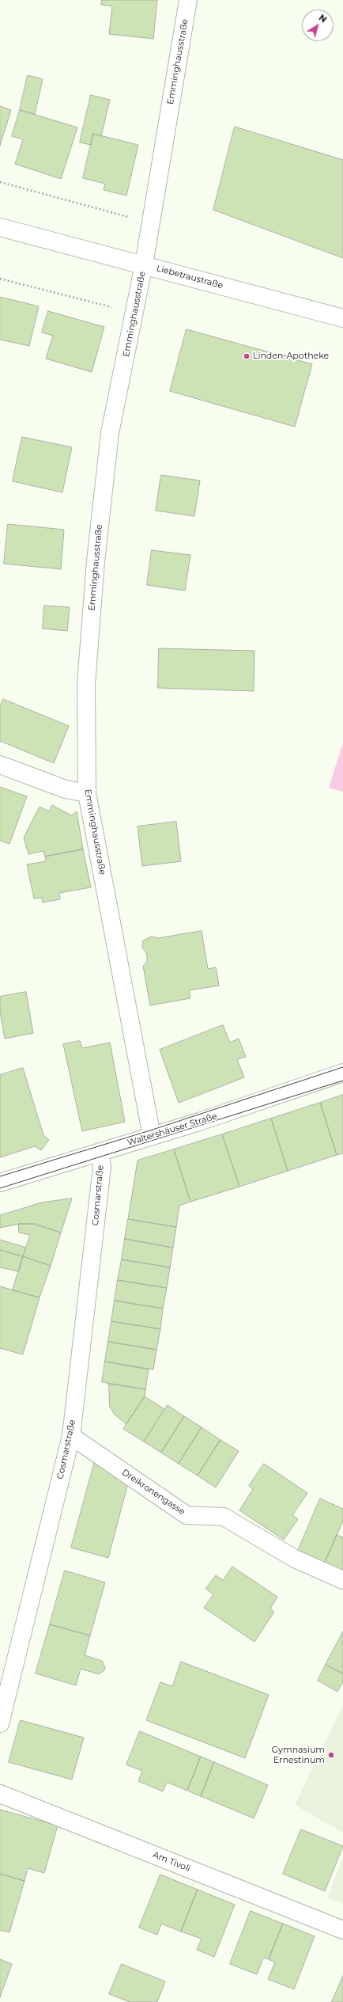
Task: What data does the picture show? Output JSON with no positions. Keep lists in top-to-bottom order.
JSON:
{
  "streets": {
    "street": [
      "Emminghausstraße",
      "Liebetraustraße",
      "Waltershäuser Straße",
      "Cosmarstraße",
      "Dreikronengasse",
      "Am Tivoli"
    ]
  },
  "crossings": [
    ["Emminghausstraße", "Liebetraustraße"],
    ["Emminghausstraße", "Waltershäuser Straße"],
    ["Waltershäuser Straße", "Cosmarstraße"],
    ["Cosmarstraße", "Dreikronengasse"]
  ],
  "places": ["Linden-Apotheke", "Gymnasium Ernestinum"],
  "north": "top right"
}
